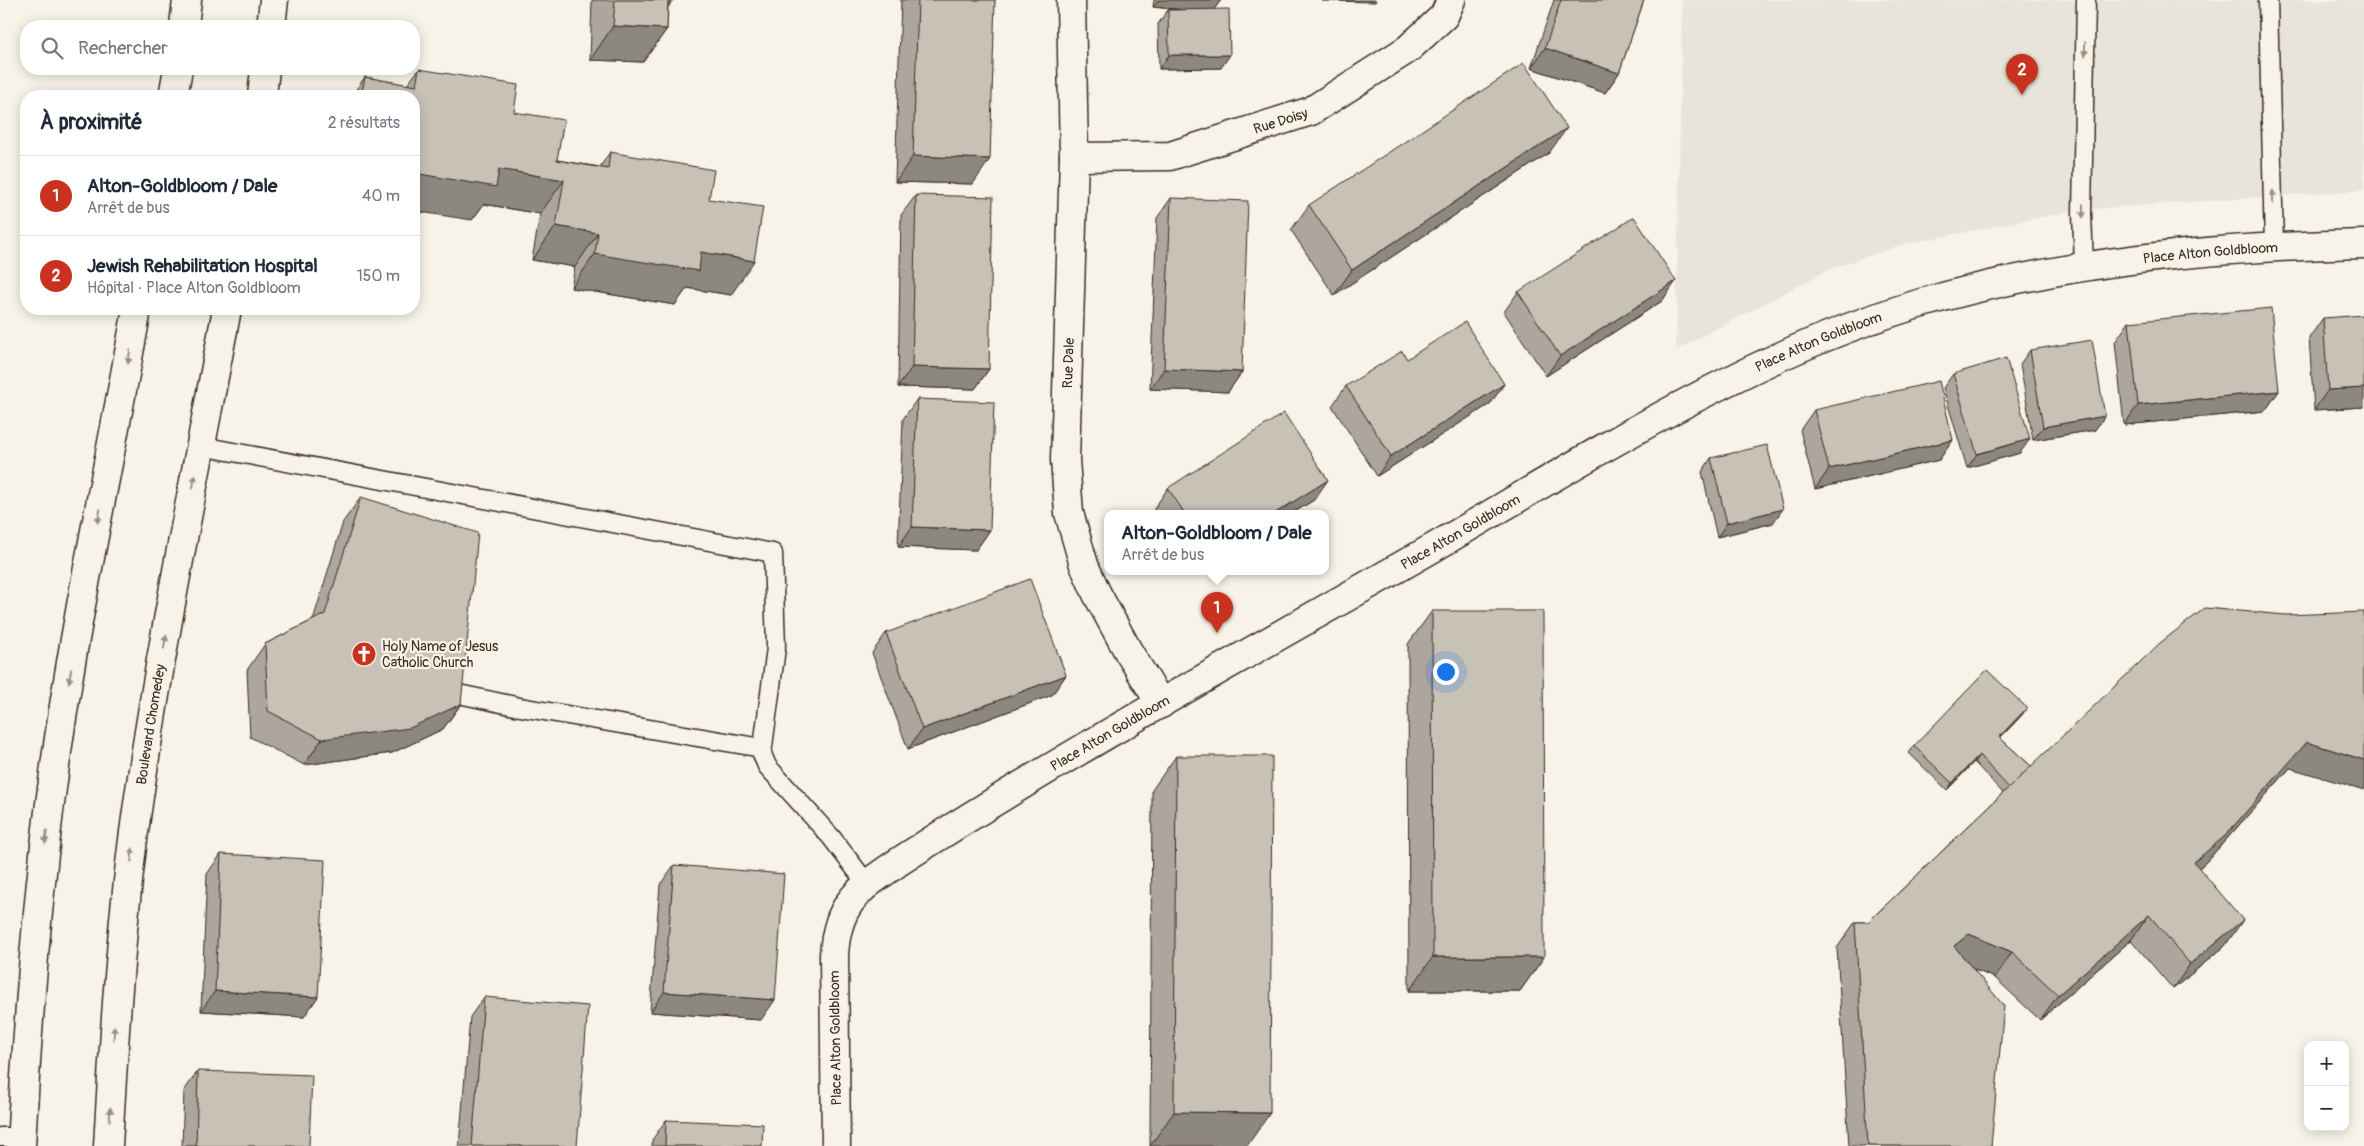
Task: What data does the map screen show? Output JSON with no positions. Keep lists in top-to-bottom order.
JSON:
{
  "streets": {
    "street": [
      "Rue Doisy",
      "Place Alton Goldbloom",
      "Rue Dale",
      "Boulevard Chomedey"
    ]
  },
  "crossings": [
    ["Rue Doisy", "Rue Dale"],
    ["Place Alton Goldbloom", "Rue Dale"]
  ],
  "places": {
    "church": ["Holy Name of Jesus Catholic Church"]
  },
  "page": {
    "search": "Rechercher",
    "pins": ["2", "1"],
    "heading": ["À proximité", "2 résultats"],
    "list": [
      {
        "mark": "1",
        "name": "Alton-Goldbloom / Dale",
        "note": "Arrêt de bus",
        "value": "40 m"
      },
      {
        "mark": "2",
        "name": "Jewish Rehabilitation Hospital",
        "note": "Hôpital · Place Alton Goldbloom",
        "value": "150 m"
      }
    ],
    "popup": ["Alton-Goldbloom / Dale", "Arrêt de bus"],
    "map_buttons": ["+", "−"]
  }
}
